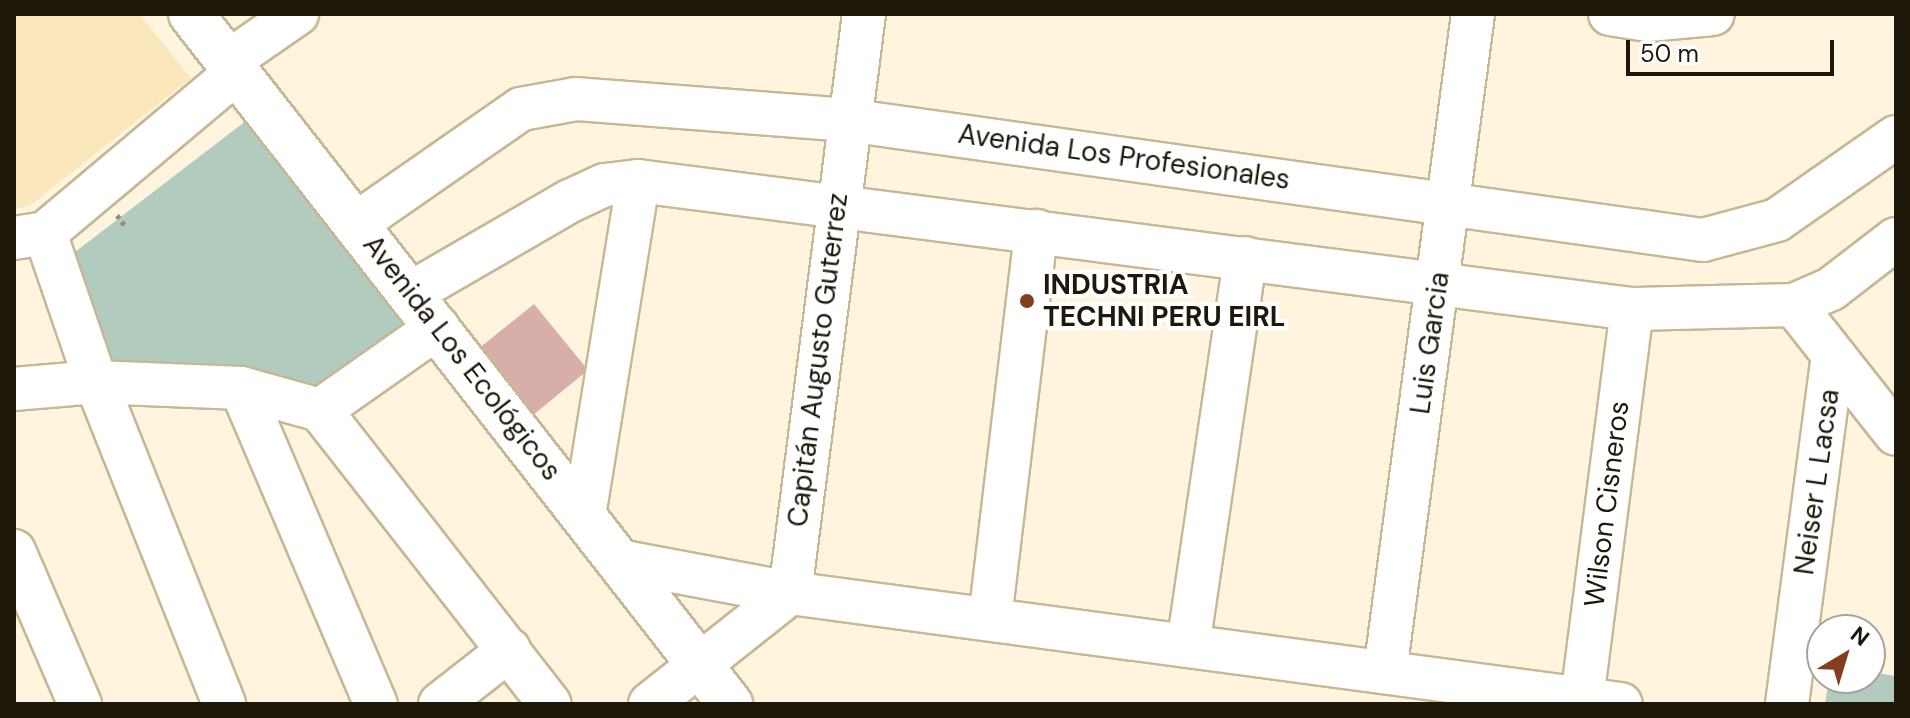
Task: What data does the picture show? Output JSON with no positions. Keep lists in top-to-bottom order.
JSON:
{
  "streets": {
    "main road": ["Avenida Los Ecológicos"],
    "street": [
      "Avenida Los Profesionales",
      "Luis Garcia",
      "Capitán Augusto Guterrez",
      "Neiser L Lacsa",
      "Wilson Cisneros"
    ]
  },
  "crossings": [
    ["Avenida Los Profesionales", "Luis Garcia"],
    ["Avenida Los Profesionales", "Avenida Los Ecológicos"],
    ["Avenida Los Profesionales", "Capitán Augusto Guterrez"]
  ],
  "places": ["INDUSTRIA TECHNI PERU EIRL"],
  "scale_bar": "50 m",
  "north": "top right"
}
